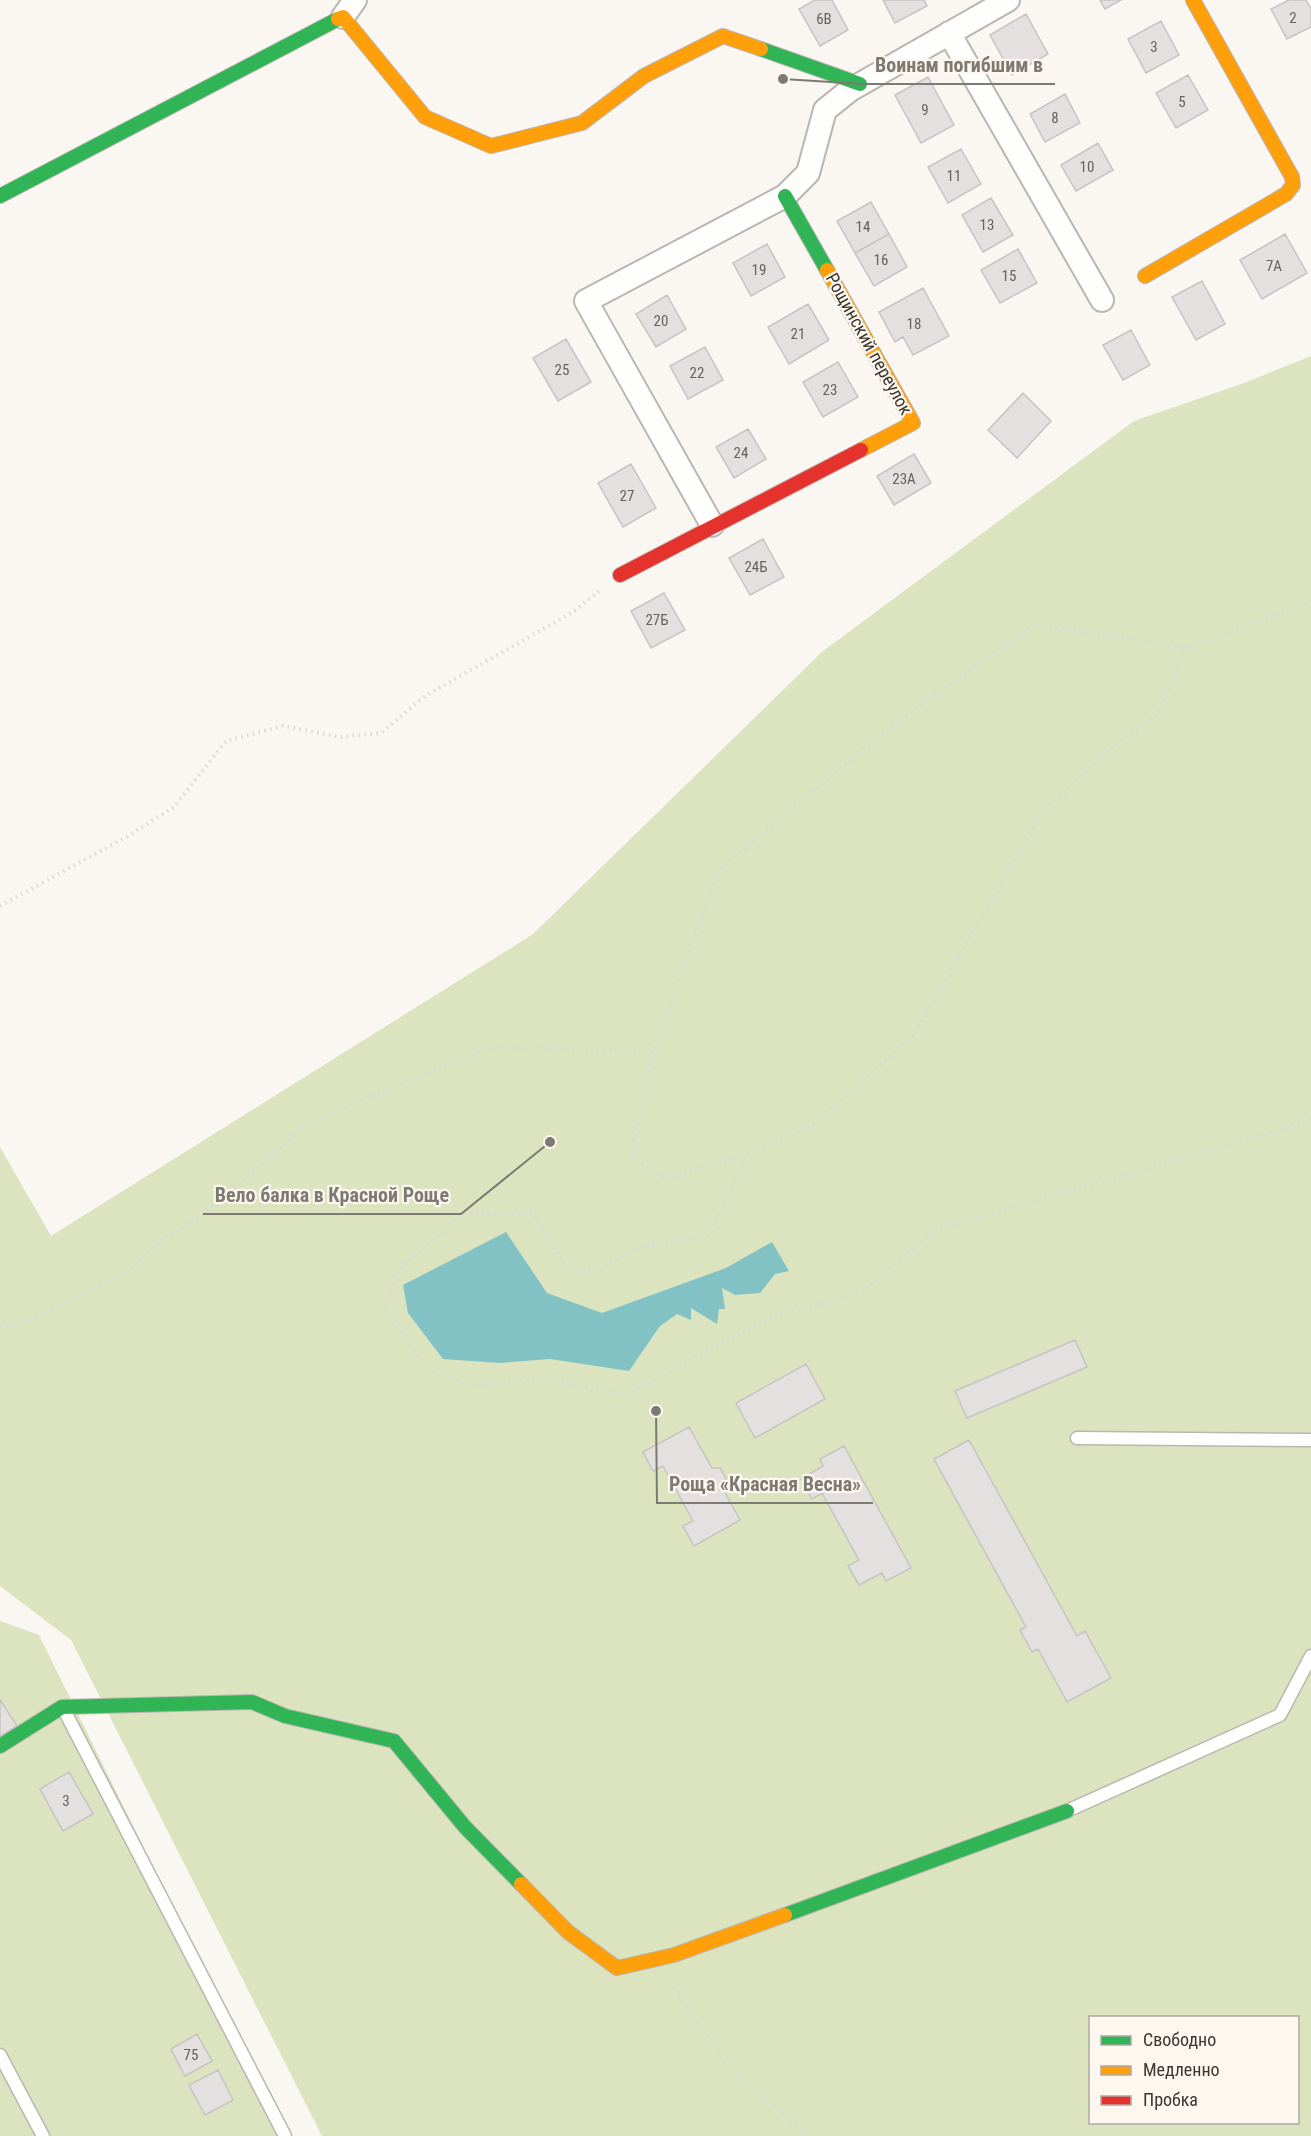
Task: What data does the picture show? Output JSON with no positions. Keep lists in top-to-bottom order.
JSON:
{
  "streets": {
    "street": ["Рощинский переулок"]
  },
  "places": ["Воинам погибшим в", "Вело балка в Красной Роще", "Роща «Красная Весна»"],
  "house_numbers": [
    "2",
    "6В",
    "3",
    "5",
    "9",
    "8",
    "10",
    "11",
    "13",
    "14",
    "16",
    "7А",
    "19",
    "15",
    "20",
    "18",
    "21",
    "25",
    "22",
    "23",
    "24",
    "23А",
    "27",
    "24Б",
    "27Б",
    "3",
    "75"
  ],
  "legend": ["Свободно", "Медленно", "Пробка"]
}
